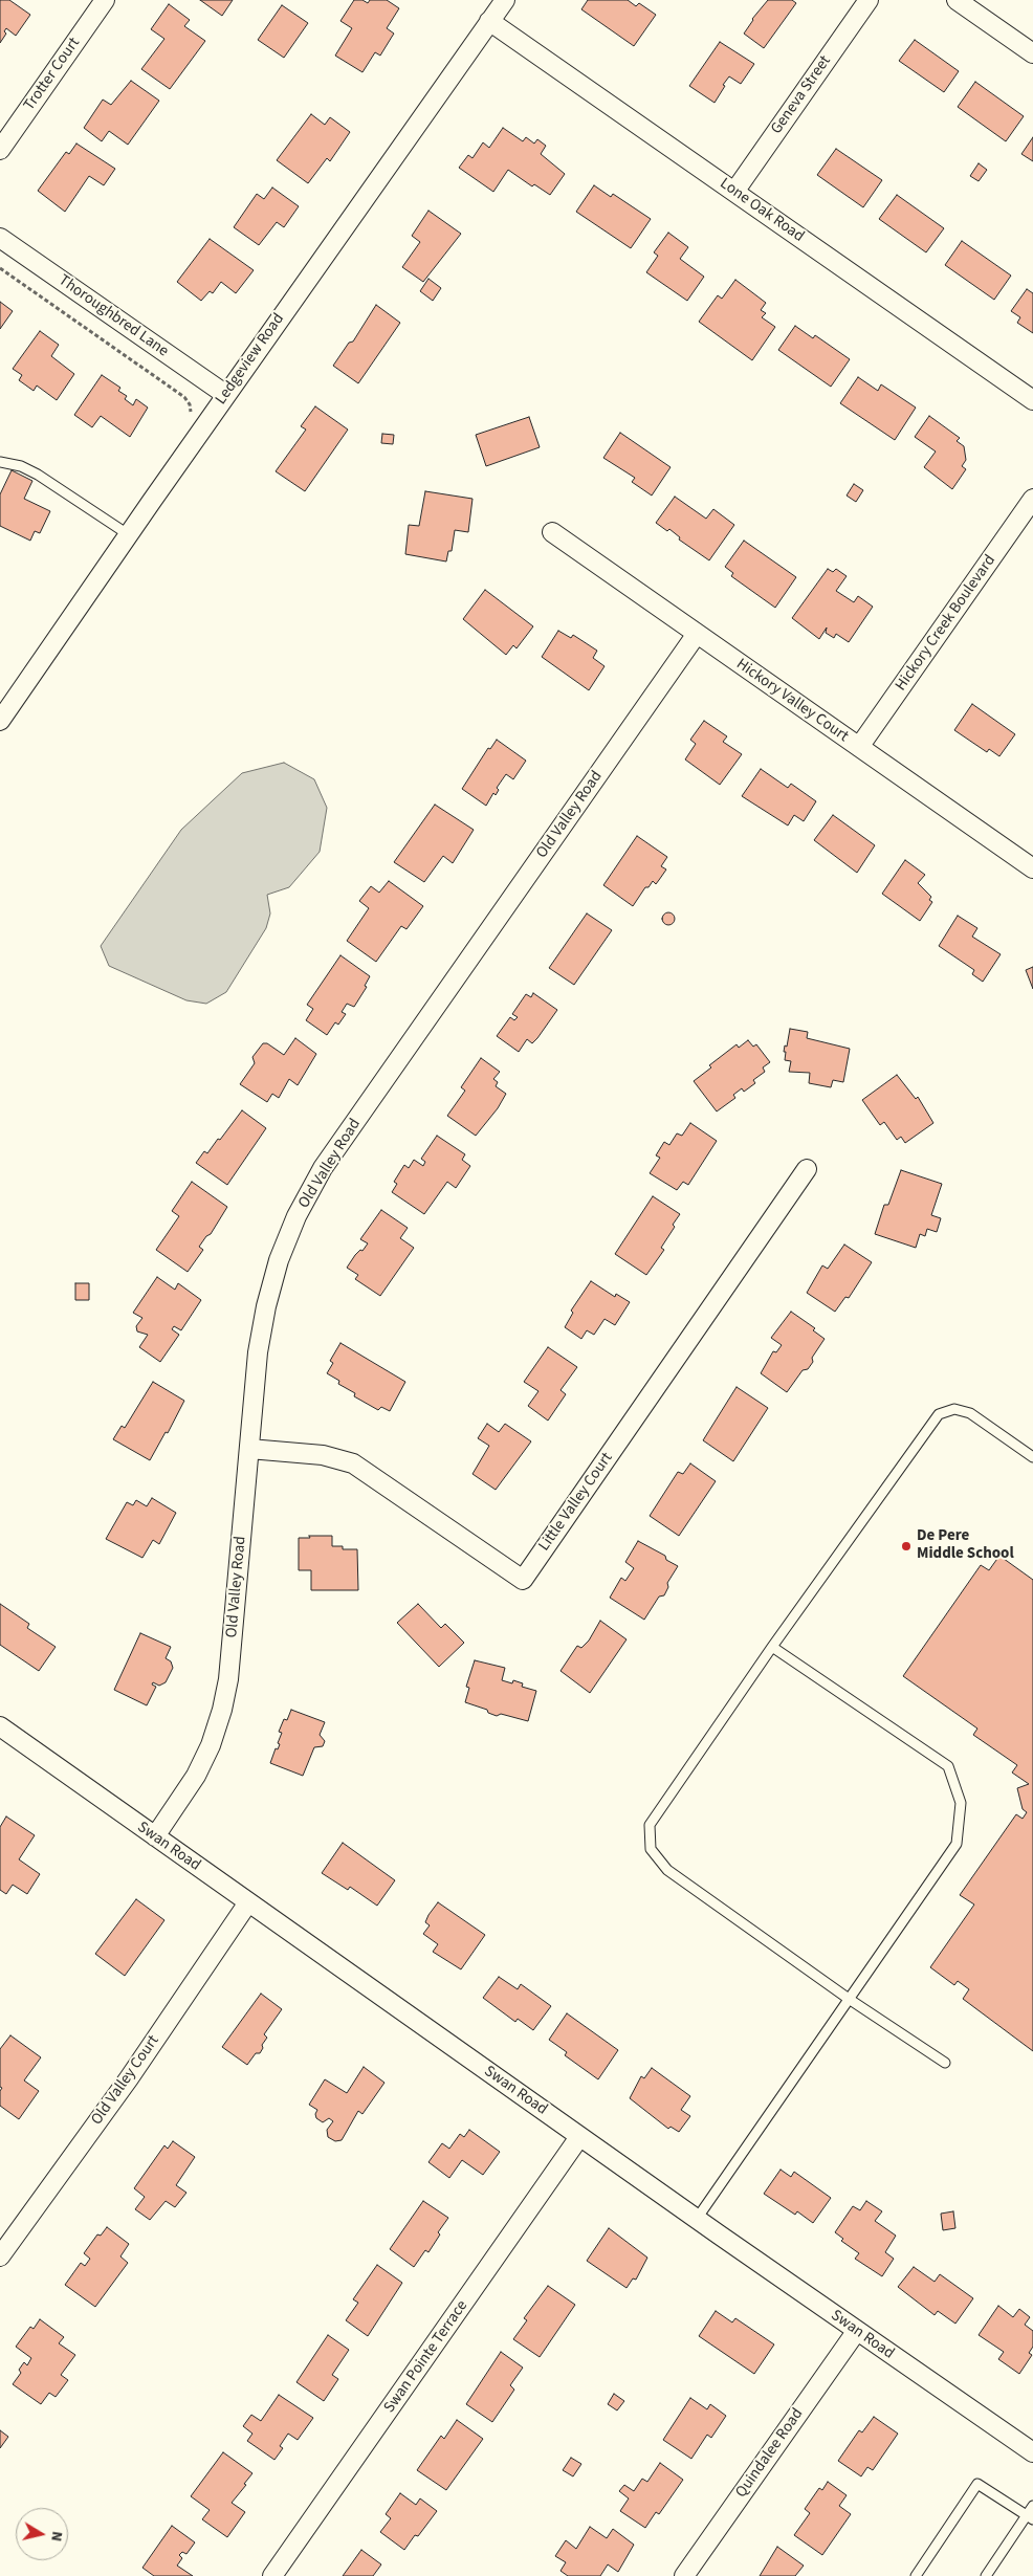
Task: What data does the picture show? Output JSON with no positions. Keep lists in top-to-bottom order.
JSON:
{
  "streets": {
    "street": [
      "Trotter Court",
      "Geneva Street",
      "Lone Oak Road",
      "Thoroughbred Lane",
      "Ledgeview Road",
      "Hickory Creek Boulevard",
      "Hickory Valley Court",
      "Old Valley Road",
      "Little Valley Court",
      "Swan Road",
      "Old Valley Court",
      "Swan Pointe Terrace",
      "Quindalee Road"
    ]
  },
  "crossings": [
    ["Geneva Street", "Lone Oak Road"],
    ["Lone Oak Road", "Ledgeview Road"],
    ["Thoroughbred Lane", "Ledgeview Road"],
    ["Hickory Creek Boulevard", "Hickory Valley Court"],
    ["Hickory Valley Court", "Old Valley Road"],
    ["Old Valley Road", "Little Valley Court"],
    ["Old Valley Road", "Swan Road"],
    ["Swan Road", "Old Valley Court"],
    ["Swan Road", "Swan Pointe Terrace"],
    ["Swan Road", "Quindalee Road"]
  ],
  "places": ["De Pere Middle School"],
  "north": "right"
}
